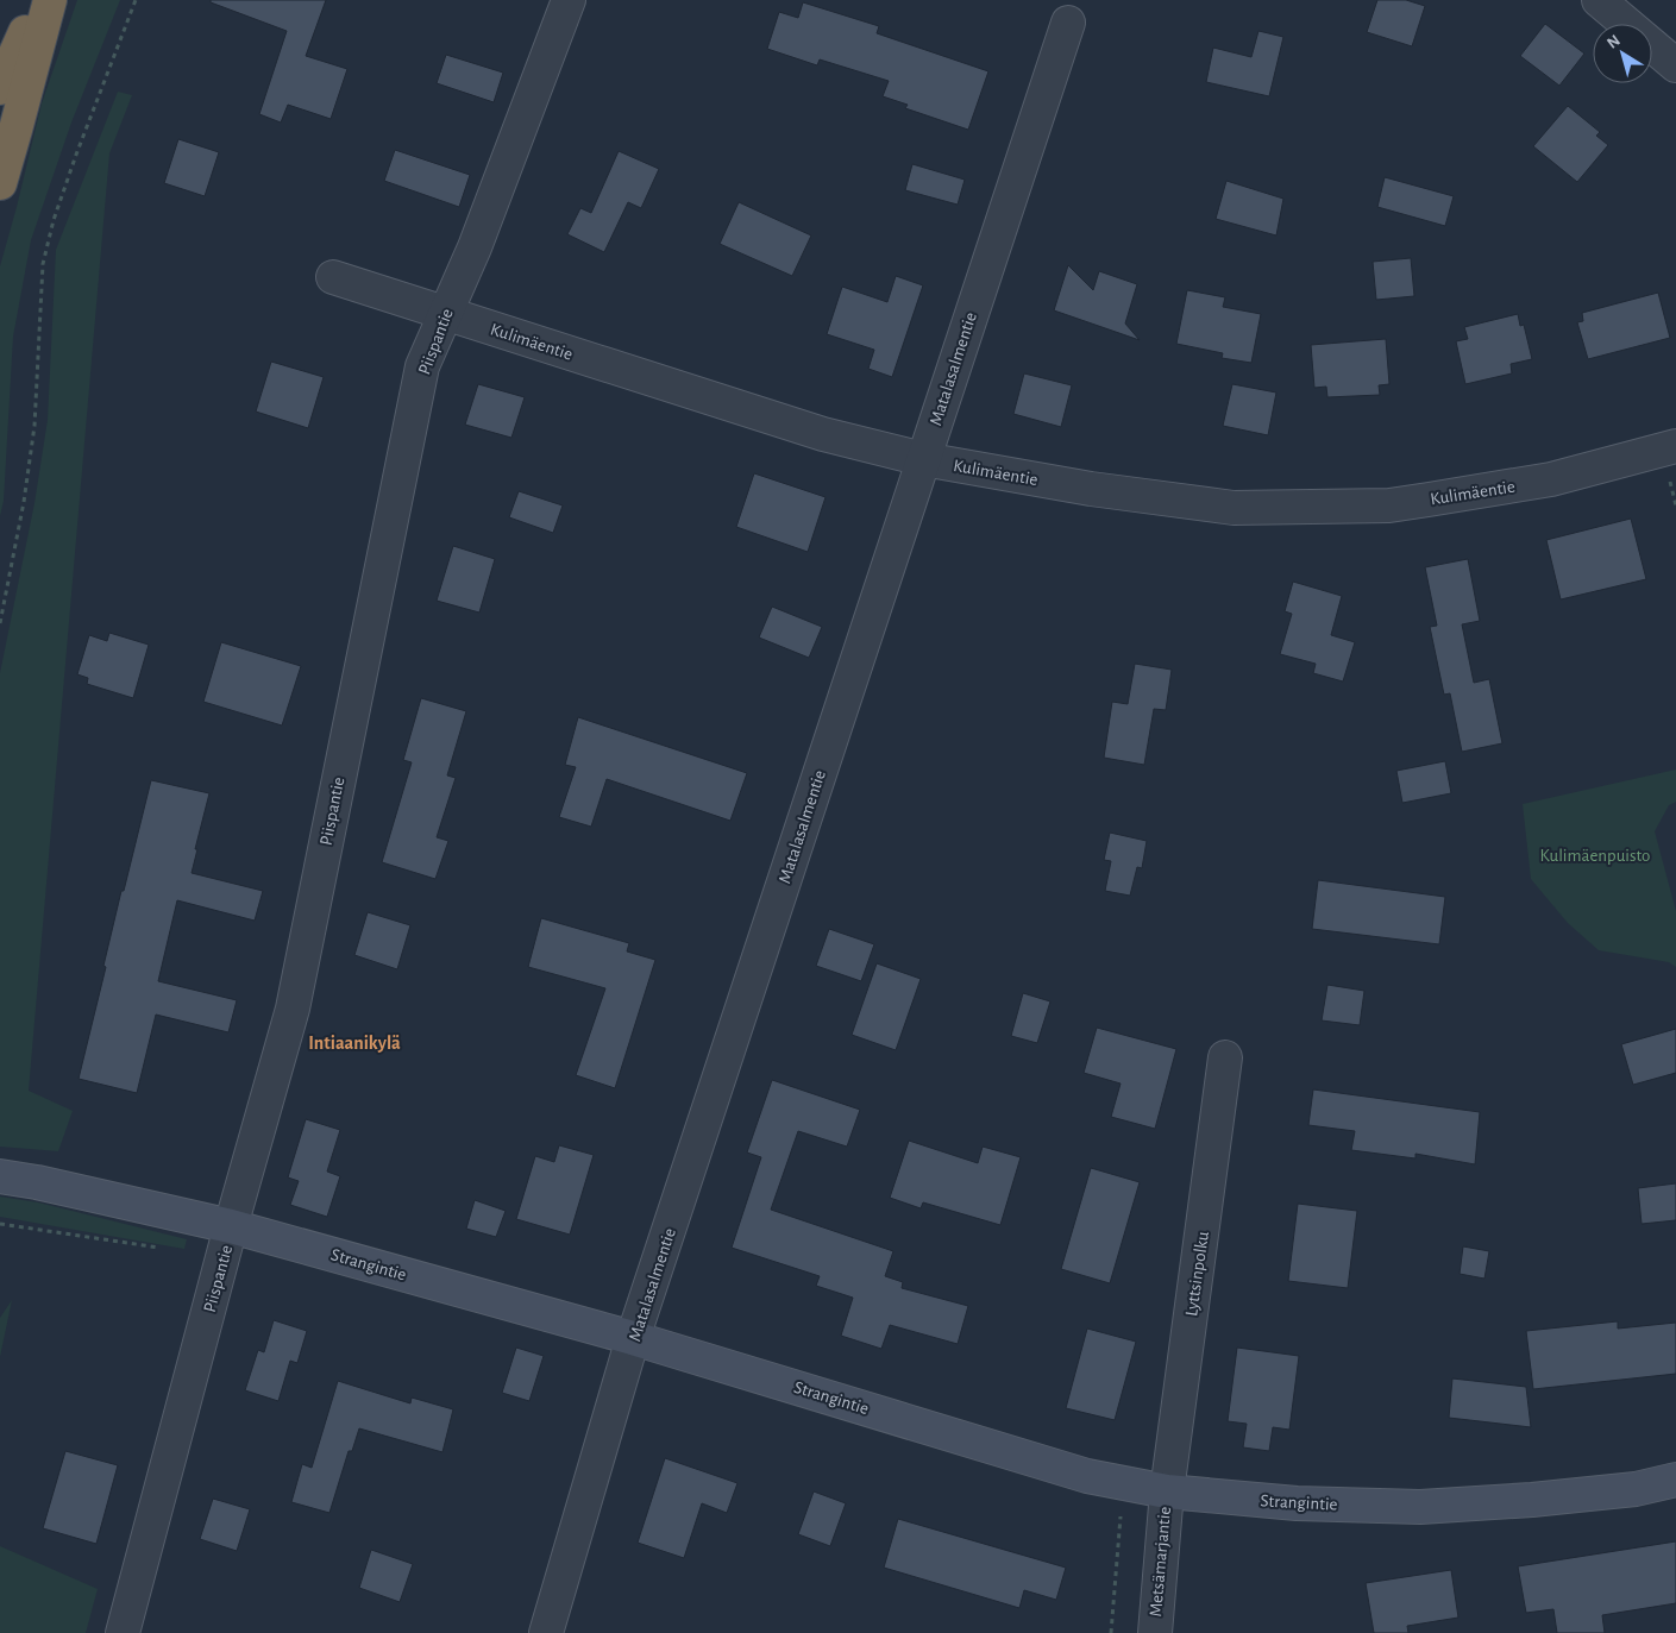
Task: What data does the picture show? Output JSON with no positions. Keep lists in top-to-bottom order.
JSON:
{
  "streets": {
    "street": [
      "Piispantie",
      "Kulimäentie",
      "Matalasalmentie",
      "Strangintie",
      "Lyttsinpolku",
      "Metsämarjantie"
    ]
  },
  "crossings": [
    ["Piispantie", "Kulimäentie"],
    ["Piispantie", "Strangintie"],
    ["Kulimäentie", "Matalasalmentie"],
    ["Matalasalmentie", "Strangintie"],
    ["Strangintie", "Lyttsinpolku"],
    ["Strangintie", "Metsämarjantie"],
    ["Lyttsinpolku", "Metsämarjantie"]
  ],
  "districts": ["Intiaanikylä"],
  "parks": ["Kulimäenpuisto"],
  "north": "top left"
}
